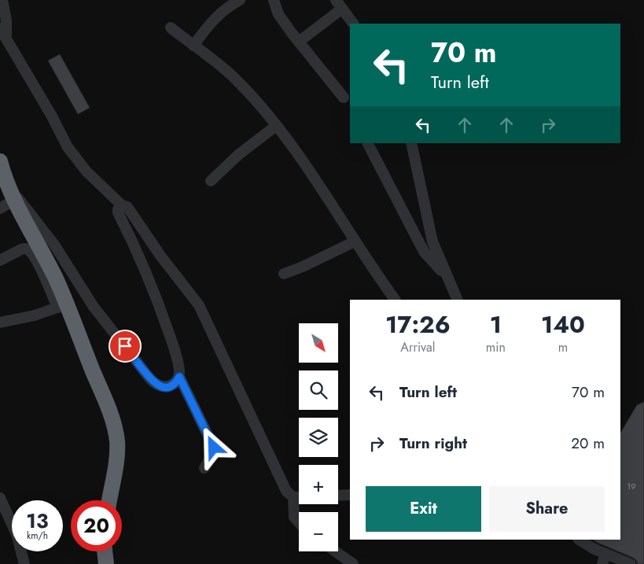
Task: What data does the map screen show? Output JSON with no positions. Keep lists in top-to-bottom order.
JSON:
{
  "house_numbers": ["19"],
  "north": "bottom right",
  "page": {
    "turn": ["70 m", "Turn left"],
    "eta": [
      "17:26",
      "Arrival",
      "1",
      "min",
      "140",
      "m"
    ],
    "map_buttons": ["+", "−"],
    "list": [
      {
        "name": "Turn left",
        "value": "70 m"
      },
      {
        "name": "Turn right",
        "value": "20 m"
      }
    ],
    "buttons": ["Exit", "Share"],
    "speed": "13 km/h",
    "limit": "20"
  }
}
